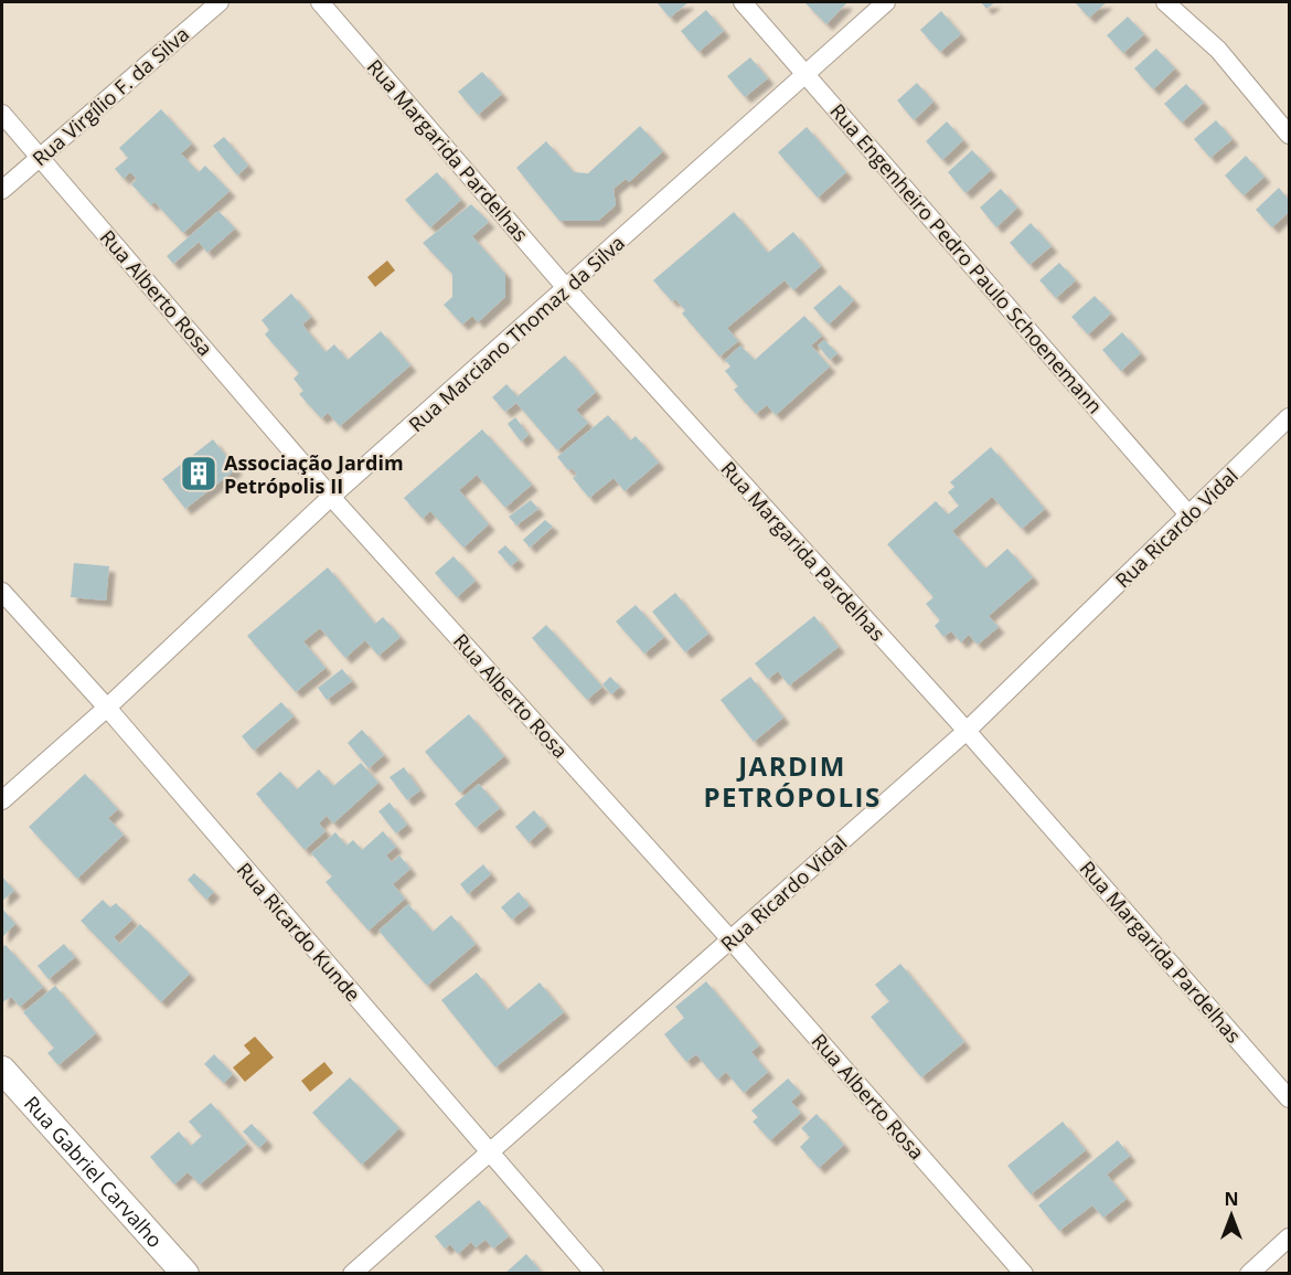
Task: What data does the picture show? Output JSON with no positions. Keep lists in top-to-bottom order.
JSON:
{
  "streets": {
    "street": [
      "Rua Virgílio F. da Silva",
      "Rua Margarida Pardelhas",
      "Rua Engenheiro Pedro Paulo Schoenemann",
      "Rua Alberto Rosa",
      "Rua Marciano Thomaz da Silva",
      "Rua Ricardo Vidal",
      "Rua Ricardo Kunde",
      "Rua Gabriel Carvalho"
    ]
  },
  "crossings": [
    ["Rua Virgílio F. da Silva", "Rua Alberto Rosa"],
    ["Rua Margarida Pardelhas", "Rua Marciano Thomaz da Silva"],
    ["Rua Margarida Pardelhas", "Rua Ricardo Vidal"],
    ["Rua Engenheiro Pedro Paulo Schoenemann", "Rua Marciano Thomaz da Silva"],
    ["Rua Engenheiro Pedro Paulo Schoenemann", "Rua Ricardo Vidal"],
    ["Rua Alberto Rosa", "Rua Marciano Thomaz da Silva"],
    ["Rua Alberto Rosa", "Rua Ricardo Vidal"],
    ["Rua Marciano Thomaz da Silva", "Rua Ricardo Kunde"],
    ["Rua Ricardo Vidal", "Rua Ricardo Kunde"]
  ],
  "districts": ["JARDIM PETRÓPOLIS"],
  "places": {
    "building": ["Associação Jardim Petrópolis II"]
  },
  "north": "top"
}
